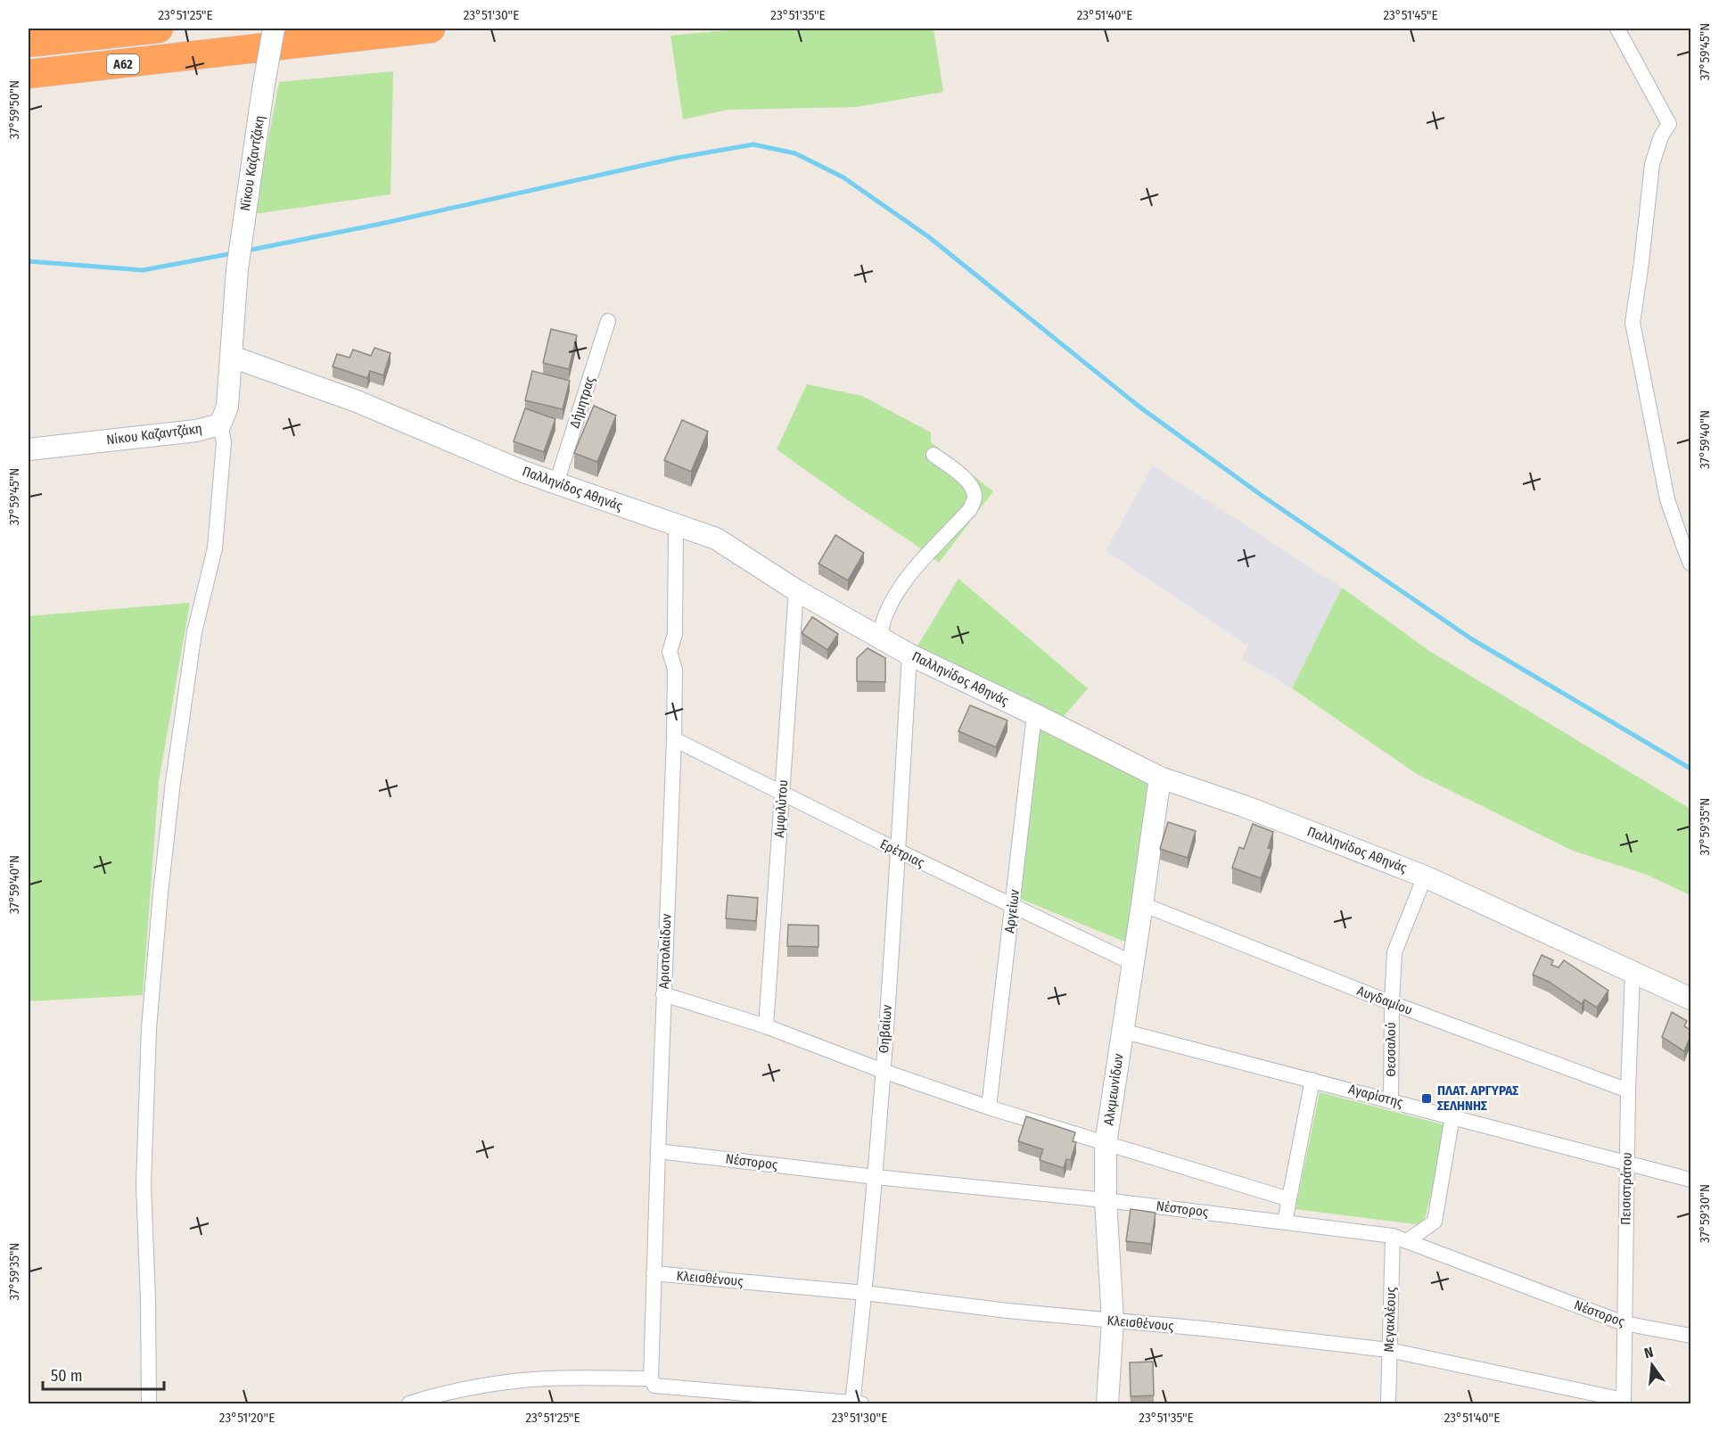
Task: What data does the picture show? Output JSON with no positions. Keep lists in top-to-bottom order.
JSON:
{
  "streets": {
    "highway": ["Α62"],
    "street": [
      "Νϊκου Καζαντζάκη",
      "Δήμητρας",
      "Νίκου Καζαντζάκη",
      "Παλληνίδος Αθηνάς",
      "Αμφιλύτου",
      "Ερέτριας",
      "Αργείων",
      "Αριστολαίδων",
      "Αυγδαμίου",
      "Θηβαίων",
      "Θεσσαλού",
      "Αλκμεωνίδων",
      "Αγαρίστης",
      "Νέστορος",
      "Πεισιστράτου",
      "Κλεισθένους",
      "Μεγακλέους"
    ]
  },
  "crossings": [
    ["Νϊκου Καζαντζάκη", "Νίκου Καζαντζάκη"],
    ["Δήμητρας", "Παλληνίδος Αθηνάς"],
    ["Νίκου Καζαντζάκη", "Παλληνίδος Αθηνάς"],
    ["Παλληνίδος Αθηνάς", "Αμφιλύτου"],
    ["Παλληνίδος Αθηνάς", "Αργείων"],
    ["Παλληνίδος Αθηνάς", "Αριστολαίδων"],
    ["Παλληνίδος Αθηνάς", "Θηβαίων"],
    ["Παλληνίδος Αθηνάς", "Θεσσαλού"],
    ["Παλληνίδος Αθηνάς", "Αλκμεωνίδων"],
    ["Παλληνίδος Αθηνάς", "Πεισιστράτου"],
    ["Αμφιλύτου", "Ερέτριας"],
    ["Ερέτριας", "Αργείων"],
    ["Ερέτριας", "Αριστολαίδων"],
    ["Ερέτριας", "Θηβαίων"],
    ["Ερέτριας", "Αλκμεωνίδων"],
    ["Αριστολαίδων", "Νέστορος"],
    ["Αριστολαίδων", "Κλεισθένους"],
    ["Αυγδαμίου", "Θεσσαλού"],
    ["Αυγδαμίου", "Αλκμεωνίδων"],
    ["Αυγδαμίου", "Πεισιστράτου"],
    ["Θηβαίων", "Νέστορος"],
    ["Θηβαίων", "Κλεισθένους"],
    ["Θεσσαλού", "Αγαρίστης"],
    ["Αλκμεωνίδων", "Αγαρίστης"],
    ["Αλκμεωνίδων", "Νέστορος"],
    ["Αλκμεωνίδων", "Κλεισθένους"],
    ["Αγαρίστης", "Πεισιστράτου"],
    ["Νέστορος", "Πεισιστράτου"],
    ["Νέστορος", "Μεγακλέους"],
    ["Πεισιστράτου", "Κλεισθένους"],
    ["Κλεισθένους", "Μεγακλέους"]
  ],
  "places": {
    "transit": ["ΠΛΑΤ. ΑΡΓΥΡΑΣ ΣΕΛΗΝΗΣ"]
  },
  "scale_bar": "50 m",
  "north": "top",
  "coordinates": [
    "23°51'25\"E",
    "23°51'30\"E",
    "23°51'35\"E",
    "23°51'40\"E",
    "23°51'45\"E",
    "37°59'45\"N",
    "37°59'50\"N",
    "37°59'40\"N",
    "37°59'35\"N",
    "37°59'30\"N",
    "23°51'20\"E"
  ]
}
